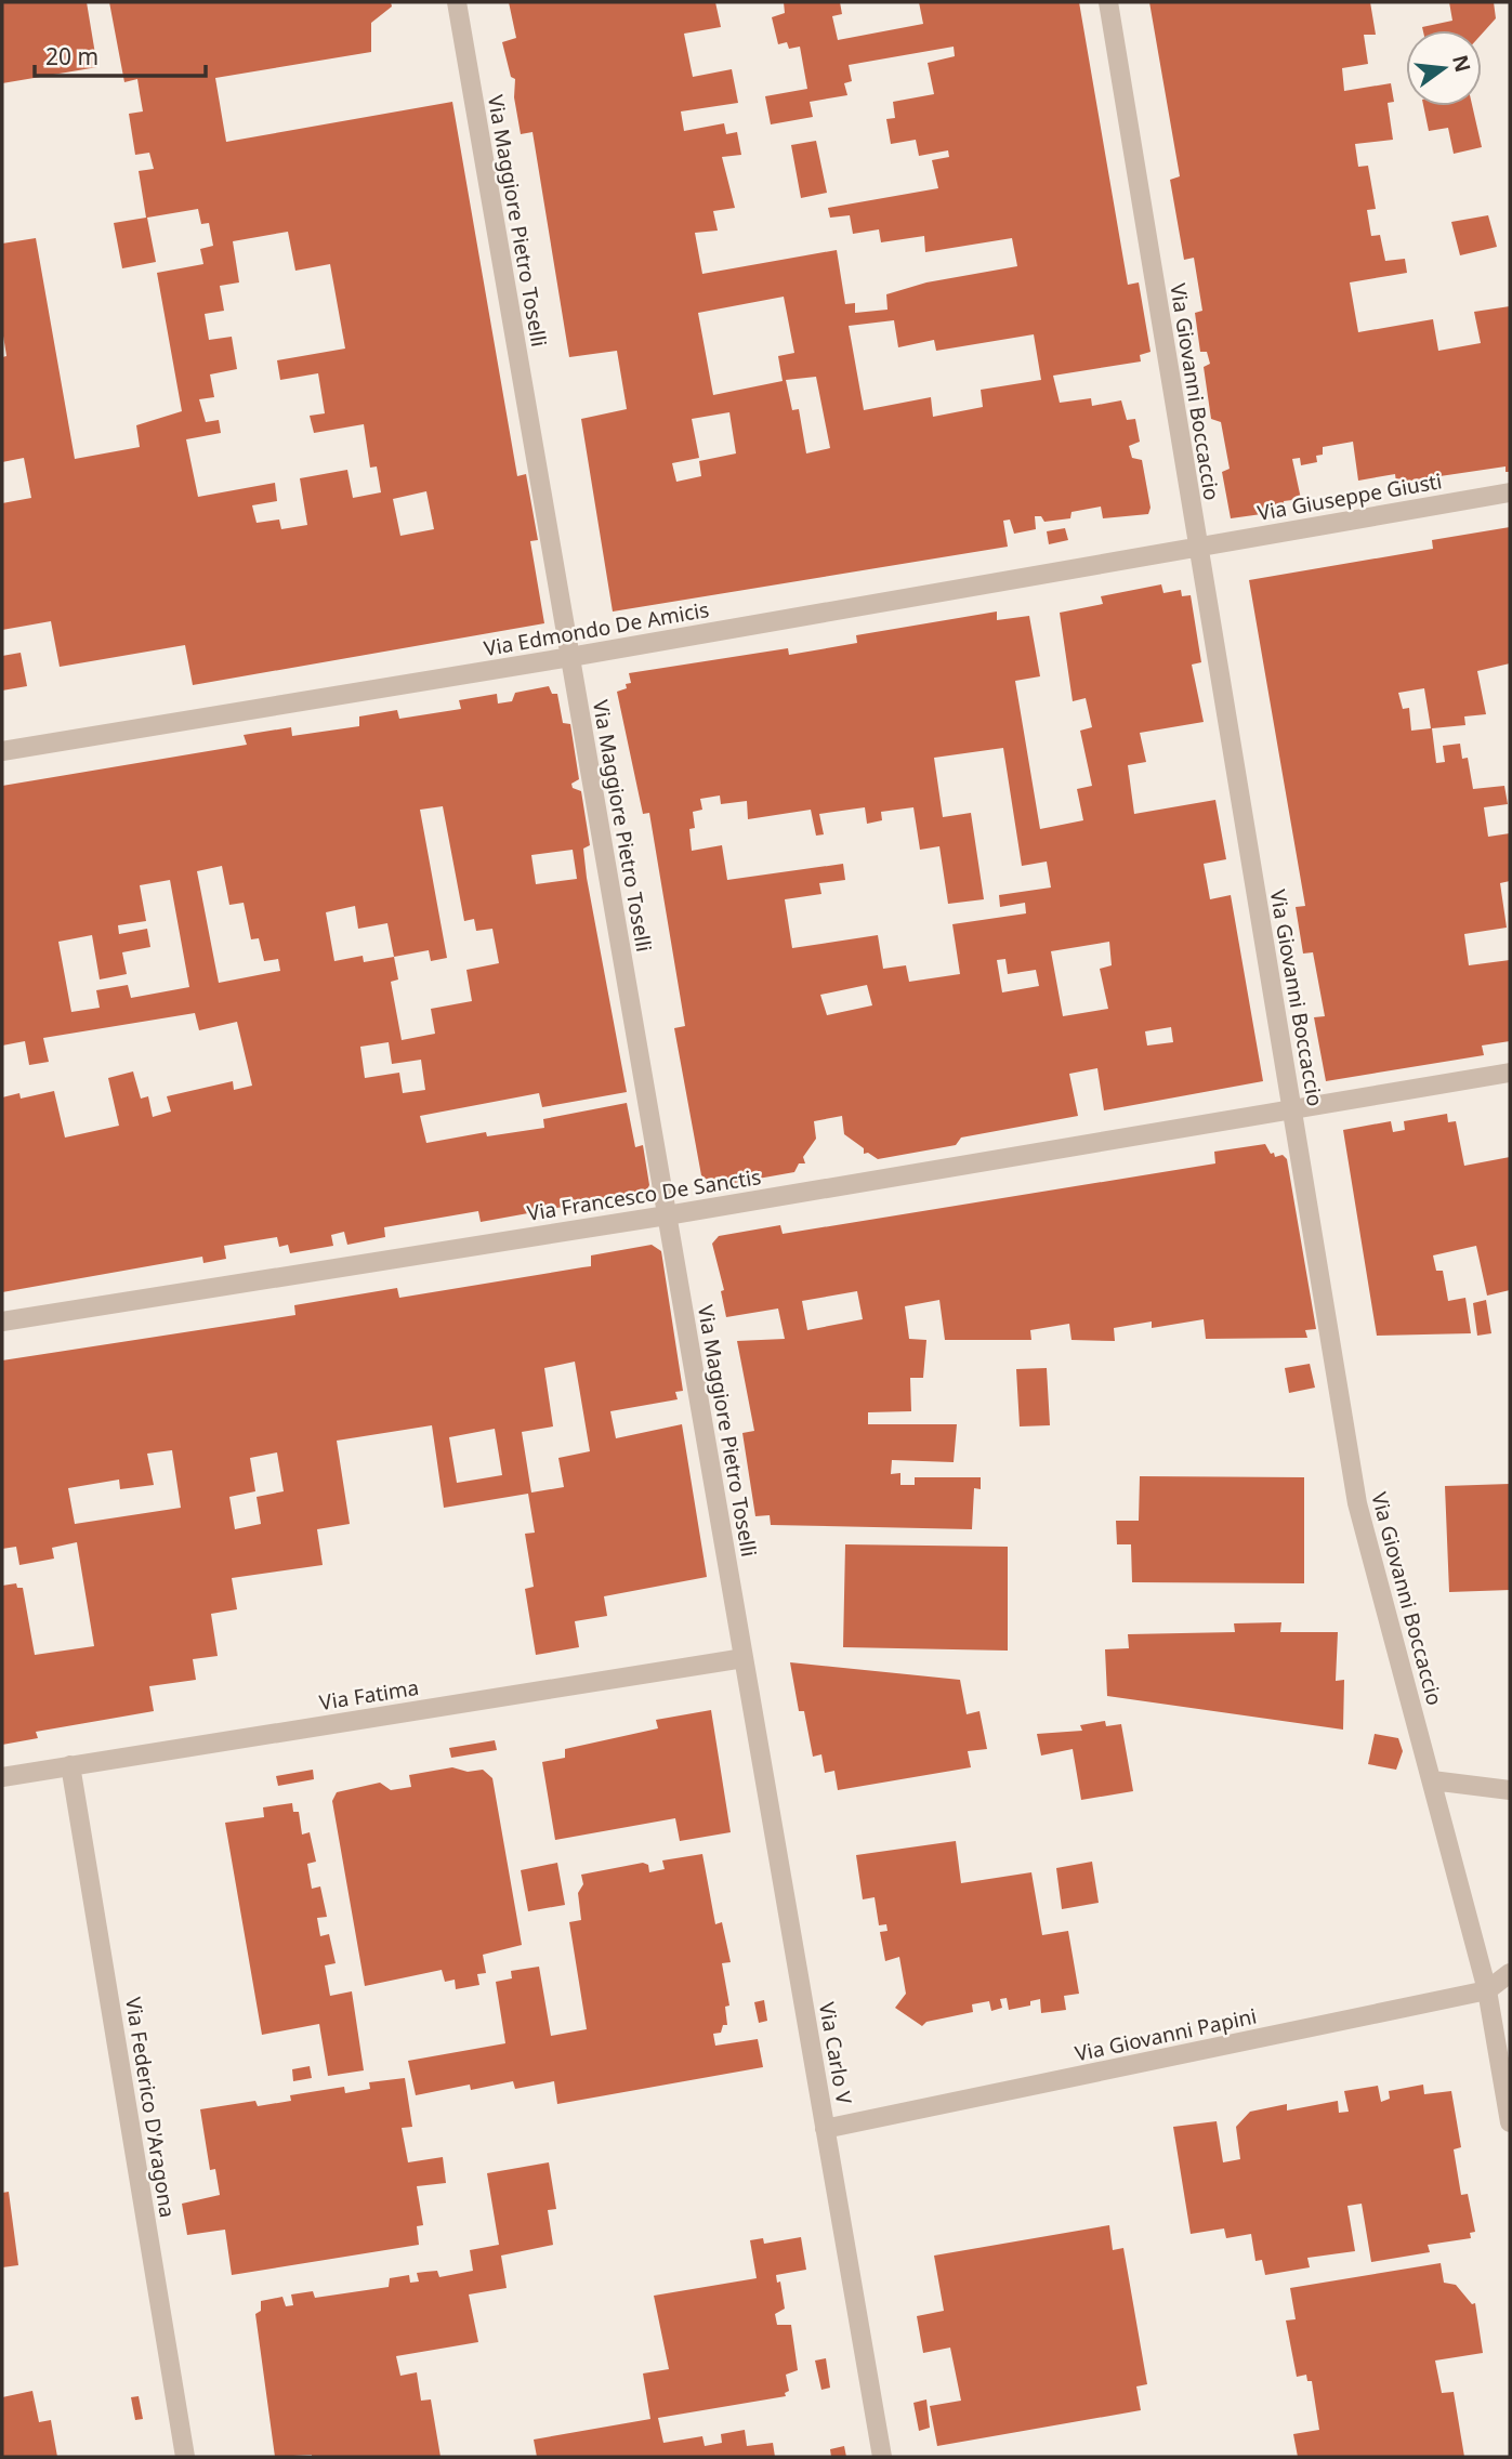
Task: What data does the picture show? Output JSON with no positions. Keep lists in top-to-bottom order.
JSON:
{
  "streets": {
    "street": [
      "Via Maggiore Pietro Toselli",
      "Via Giovanni Boccaccio",
      "Via Giuseppe Giusti",
      "Via Edmondo De Amicis",
      "Via Francesco De Sanctis",
      "Via Fatima",
      "Via Giovanni Papini",
      "Via Carlo V",
      "Via Federico D'Aragona"
    ]
  },
  "crossings": [
    ["Via Maggiore Pietro Toselli", "Via Edmondo De Amicis"],
    ["Via Maggiore Pietro Toselli", "Via Francesco De Sanctis"],
    ["Via Maggiore Pietro Toselli", "Via Fatima"],
    ["Via Maggiore Pietro Toselli", "Via Carlo V"],
    ["Via Giovanni Boccaccio", "Via Giuseppe Giusti"],
    ["Via Giovanni Boccaccio", "Via Edmondo De Amicis"],
    ["Via Giovanni Boccaccio", "Via Francesco De Sanctis"],
    ["Via Giovanni Boccaccio", "Via Giovanni Papini"],
    ["Via Giuseppe Giusti", "Via Edmondo De Amicis"],
    ["Via Fatima", "Via Carlo V"],
    ["Via Fatima", "Via Federico D'Aragona"],
    ["Via Giovanni Papini", "Via Carlo V"]
  ],
  "scale_bar": "20 m",
  "north": "right"
}
